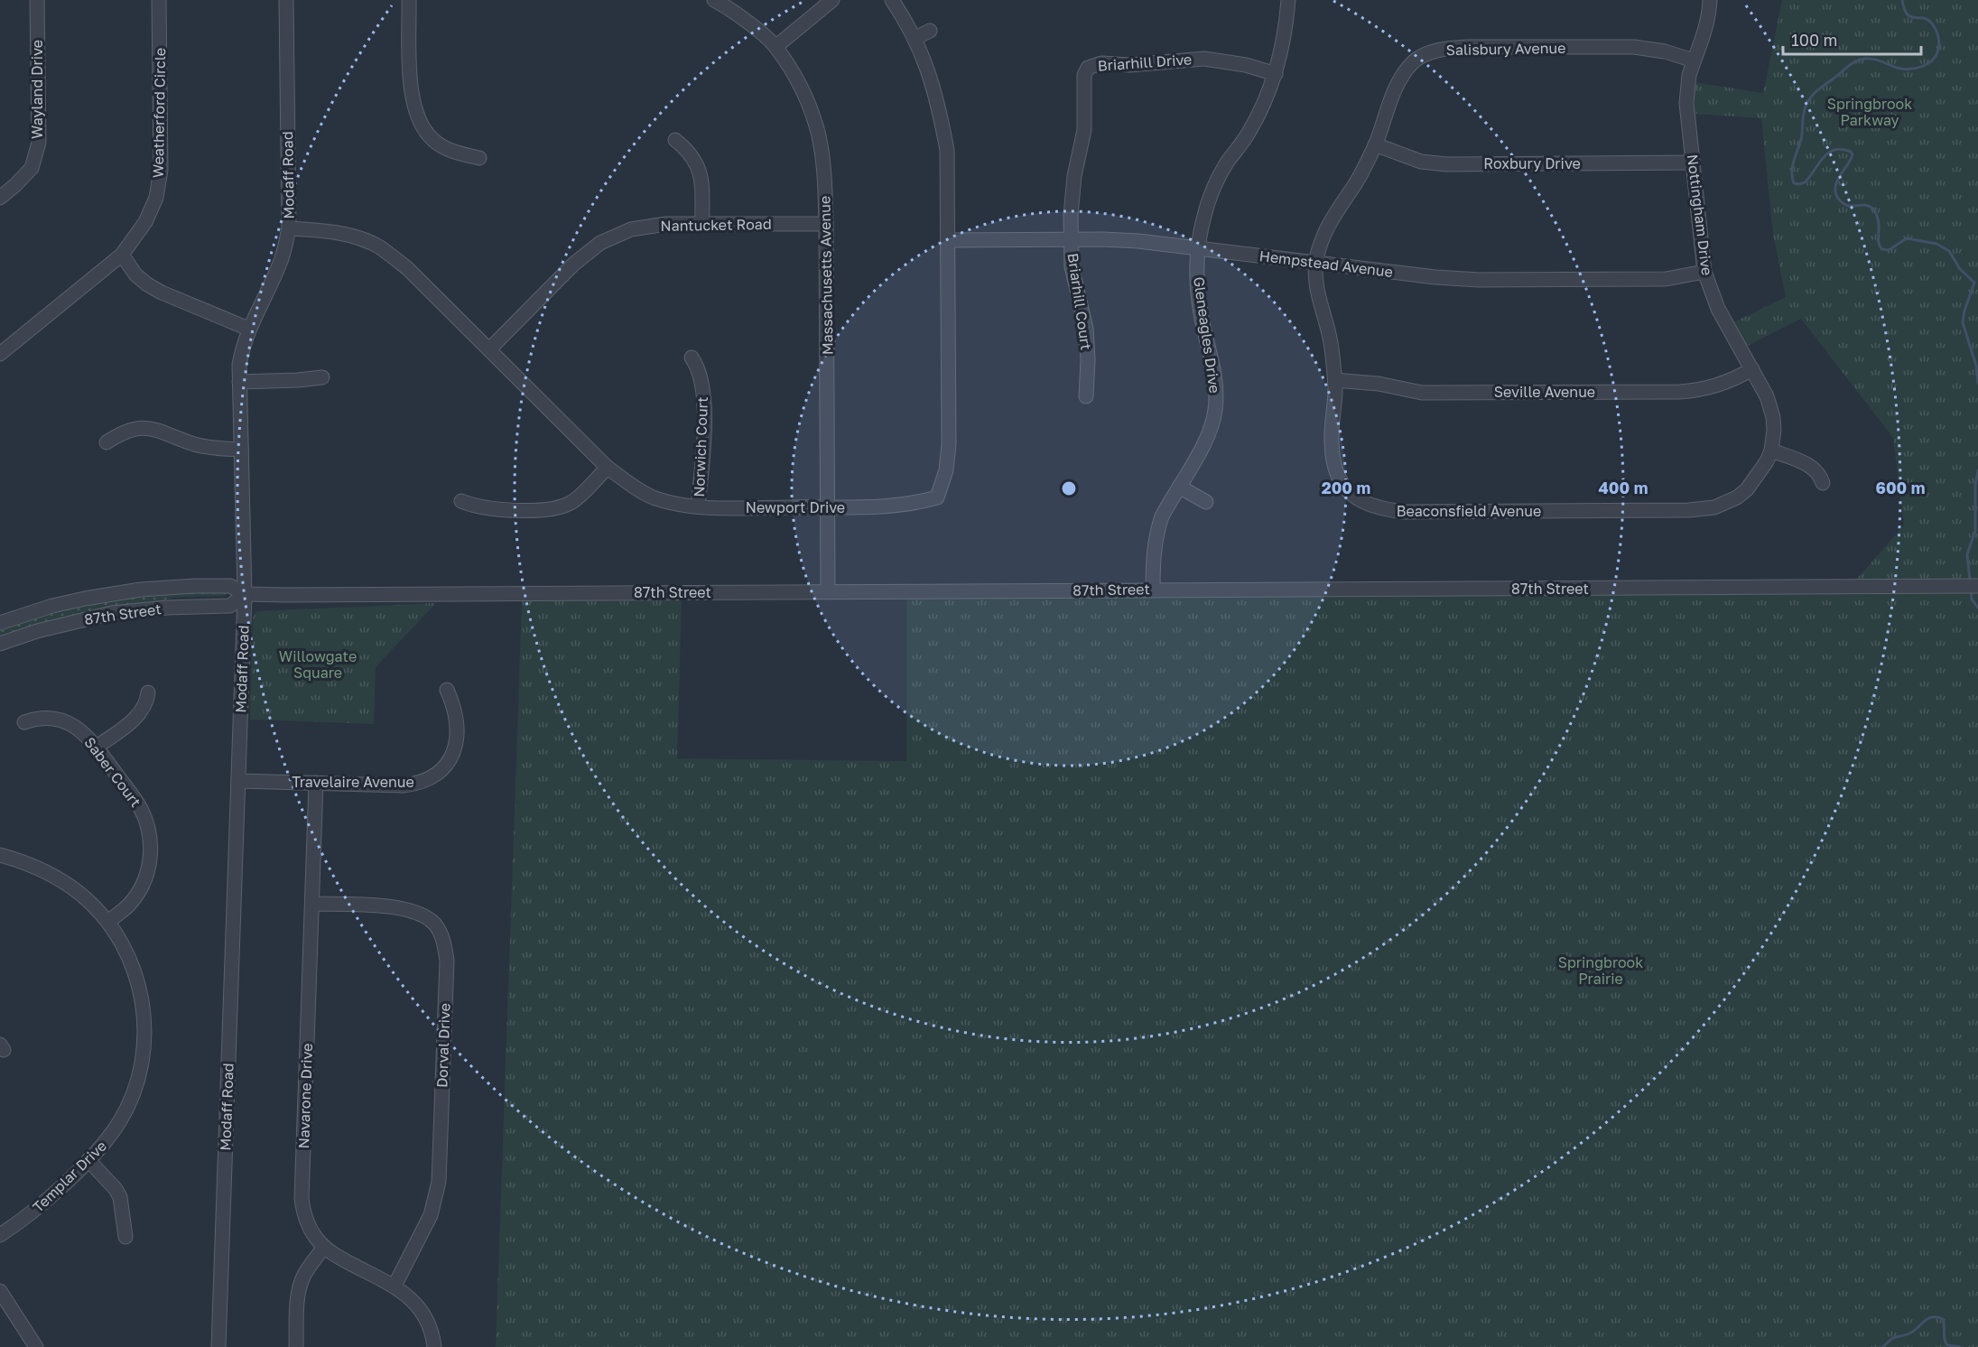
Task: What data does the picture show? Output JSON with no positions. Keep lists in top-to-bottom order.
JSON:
{
  "streets": {
    "street": [
      "Salisbury Avenue",
      "Briarhill Drive",
      "Wayland Drive",
      "Weatherford Circle",
      "Roxbury Drive",
      "Modaff Road",
      "Nottingham Drive",
      "Nantucket Road",
      "Hempstead Avenue",
      "Massachusetts Avenue",
      "Briarhill Court",
      "Gleneagles Drive",
      "Seville Avenue",
      "Norwich Court",
      "Newport Drive",
      "Beaconsfield Avenue",
      "87th Street",
      "Saber Court",
      "Travelaire Avenue",
      "Dorval Drive",
      "Navarone Drive",
      "Templar Drive"
    ]
  },
  "crossings": [
    ["Salisbury Avenue", "Roxbury Drive"],
    ["Salisbury Avenue", "Nottingham Drive"],
    ["Salisbury Avenue", "Hempstead Avenue"],
    ["Salisbury Avenue", "Beaconsfield Avenue"],
    ["Briarhill Drive", "Hempstead Avenue"],
    ["Briarhill Drive", "Briarhill Court"],
    ["Briarhill Drive", "Gleneagles Drive"],
    ["Roxbury Drive", "Nottingham Drive"],
    ["Modaff Road", "Newport Drive"],
    ["Modaff Road", "87th Street"],
    ["Modaff Road", "Travelaire Avenue"],
    ["Nottingham Drive", "Hempstead Avenue"],
    ["Nottingham Drive", "Seville Avenue"],
    ["Nottingham Drive", "Beaconsfield Avenue"],
    ["Nantucket Road", "Massachusetts Avenue"],
    ["Nantucket Road", "Newport Drive"],
    ["Hempstead Avenue", "Briarhill Court"],
    ["Hempstead Avenue", "Gleneagles Drive"],
    ["Hempstead Avenue", "Newport Drive"],
    ["Hempstead Avenue", "Beaconsfield Avenue"],
    ["Massachusetts Avenue", "Newport Drive"],
    ["Massachusetts Avenue", "87th Street"],
    ["Gleneagles Drive", "87th Street"],
    ["Seville Avenue", "Beaconsfield Avenue"],
    ["Norwich Court", "Newport Drive"],
    ["Saber Court", "Templar Drive"],
    ["Travelaire Avenue", "Navarone Drive"],
    ["Dorval Drive", "Navarone Drive"]
  ],
  "parks": ["Springbrook Parkway", "Willowgate Square", "Springbrook Prairie"],
  "scale_bar": "100 m",
  "rings": ["200 m", "400 m", "600 m"]
}
